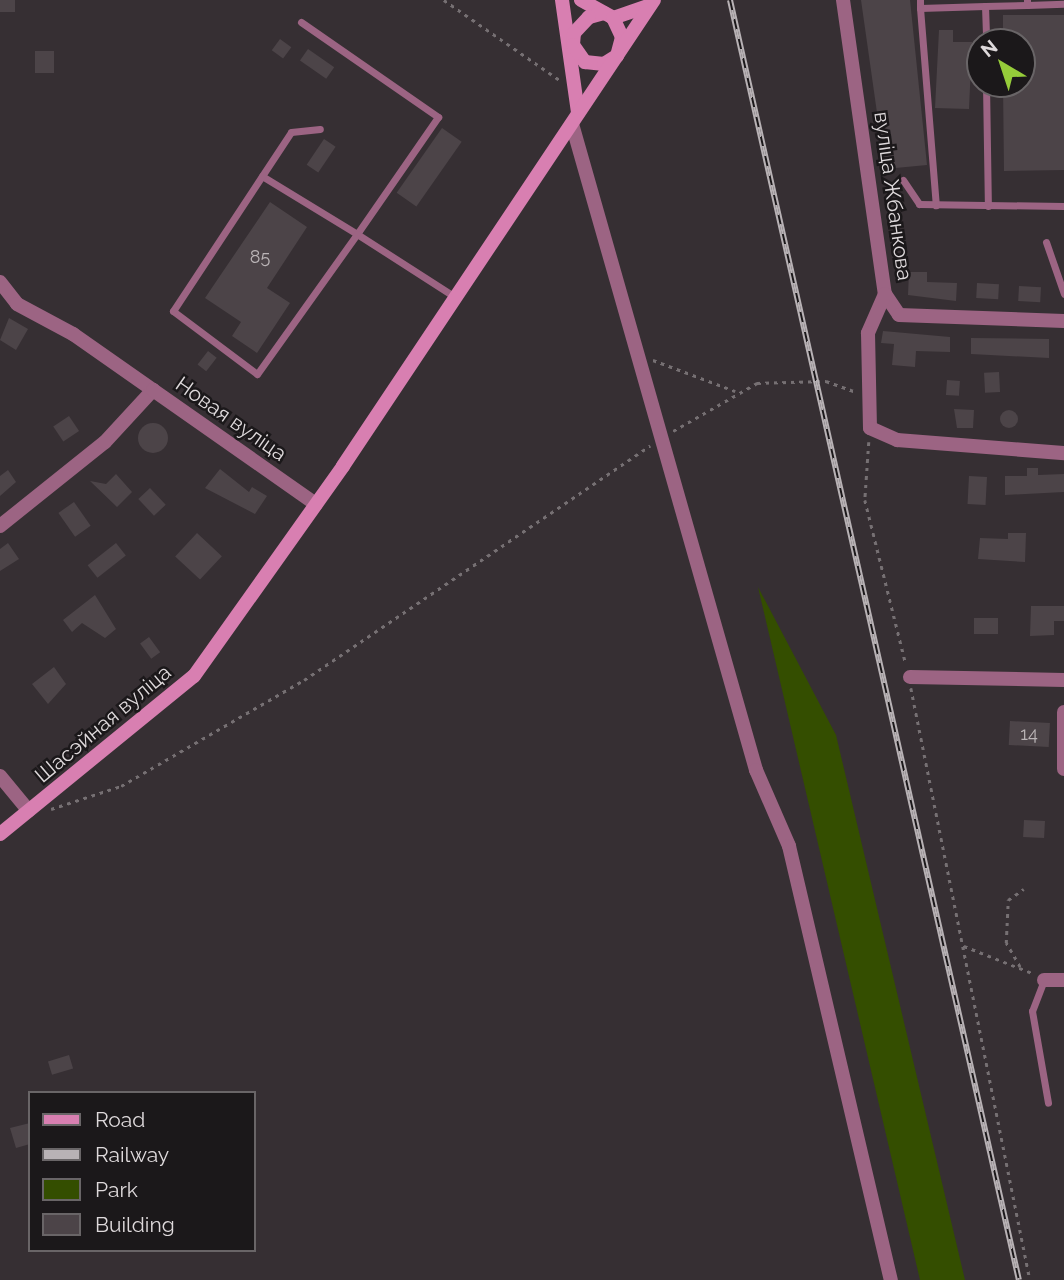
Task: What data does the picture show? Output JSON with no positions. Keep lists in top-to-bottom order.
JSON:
{
  "streets": {
    "main road": ["Шасэйная вуліца"],
    "street": ["вуліца Жбанкова", "Новая вуліца"]
  },
  "crossings": [
    ["Новая вуліца", "Шасэйная вуліца"]
  ],
  "house_numbers": ["85", "14"],
  "legend": [
    "Road",
    "Railway",
    "Park",
    "Building"
  ],
  "north": "top left"
}
